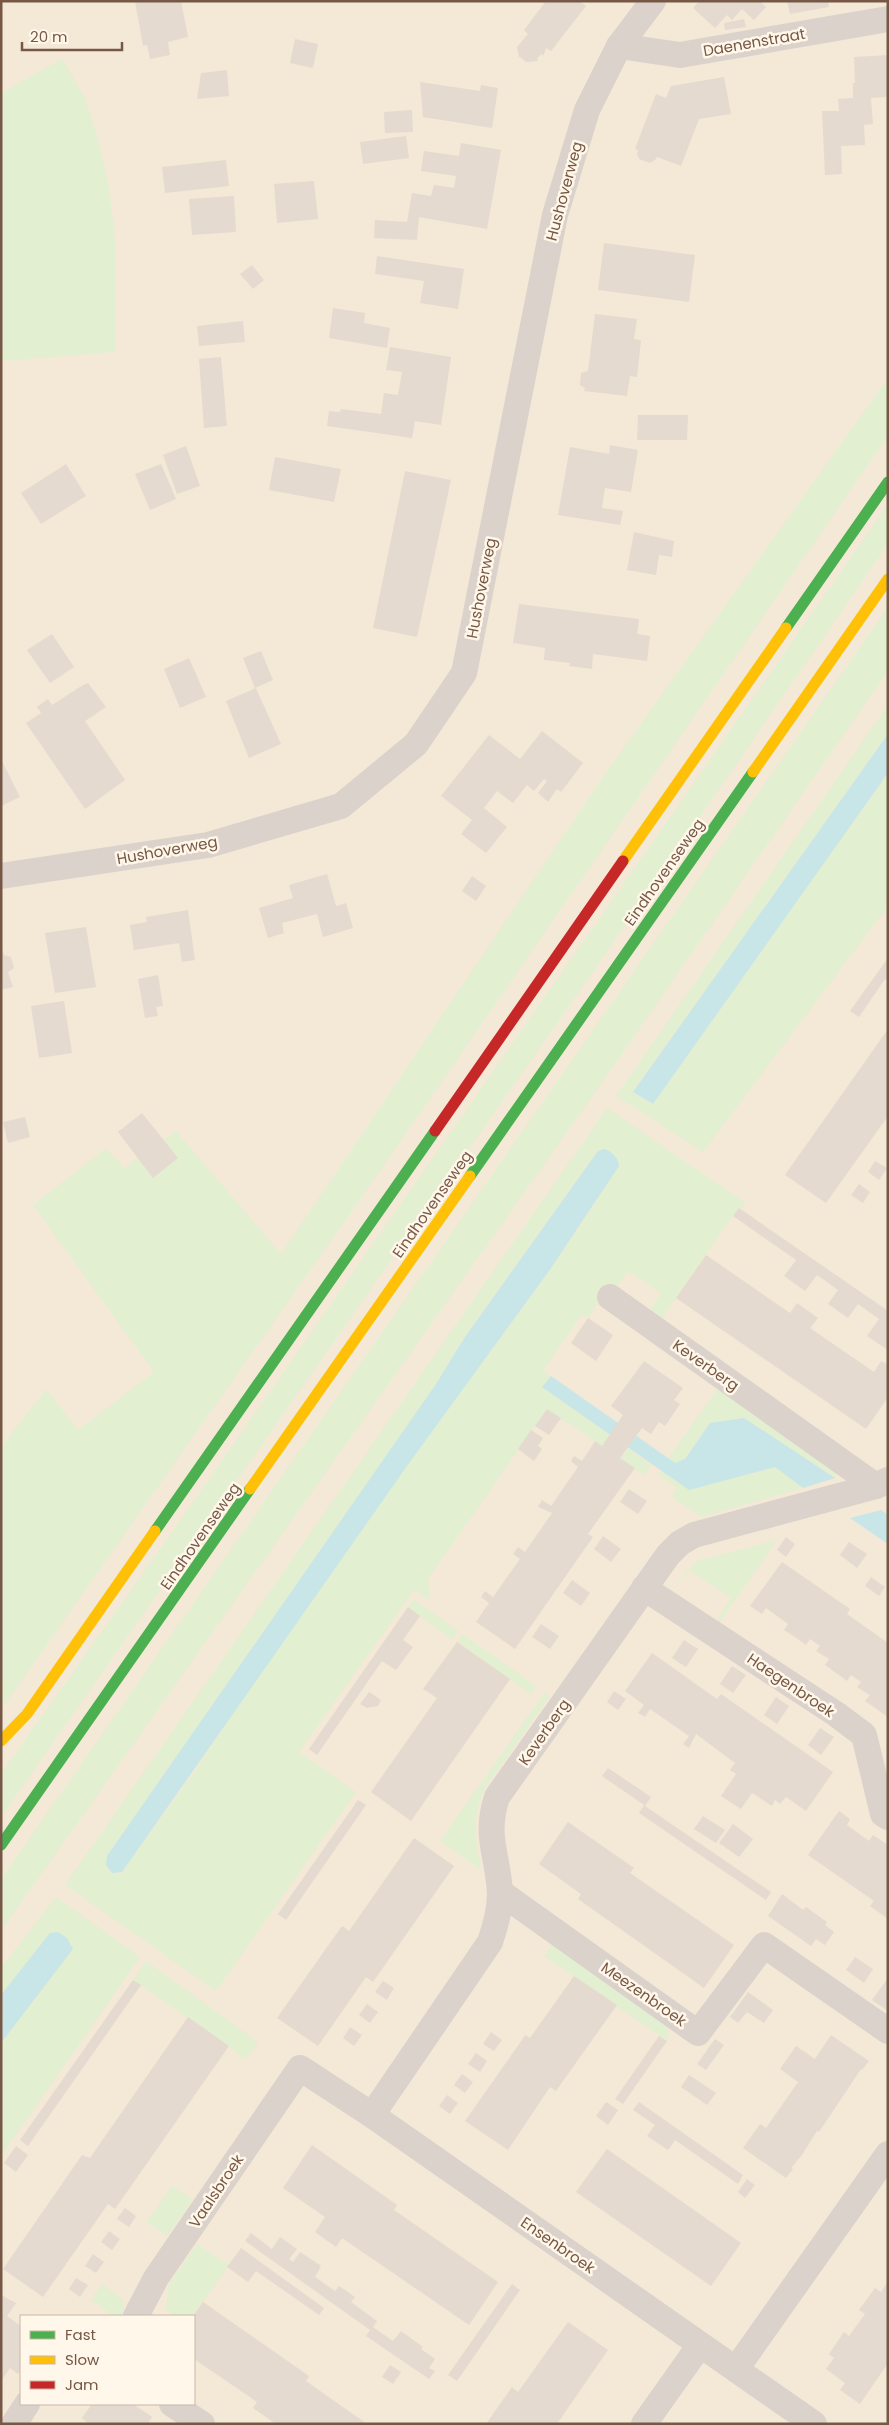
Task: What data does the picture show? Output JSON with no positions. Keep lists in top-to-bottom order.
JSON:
{
  "streets": {
    "main road": ["Eindhovenseweg"],
    "street": [
      "Daenenstraat",
      "Hushoverweg",
      "Keverberg",
      "Haegenbroek",
      "Meezenbroek",
      "Vaalsbroek",
      "Ensenbroek"
    ]
  },
  "crossings": [
    ["Daenenstraat", "Hushoverweg"],
    ["Keverberg", "Haegenbroek"],
    ["Keverberg", "Meezenbroek"],
    ["Keverberg", "Ensenbroek"],
    ["Vaalsbroek", "Ensenbroek"]
  ],
  "legend": ["Fast", "Slow", "Jam"],
  "scale_bar": "20 m"
}
